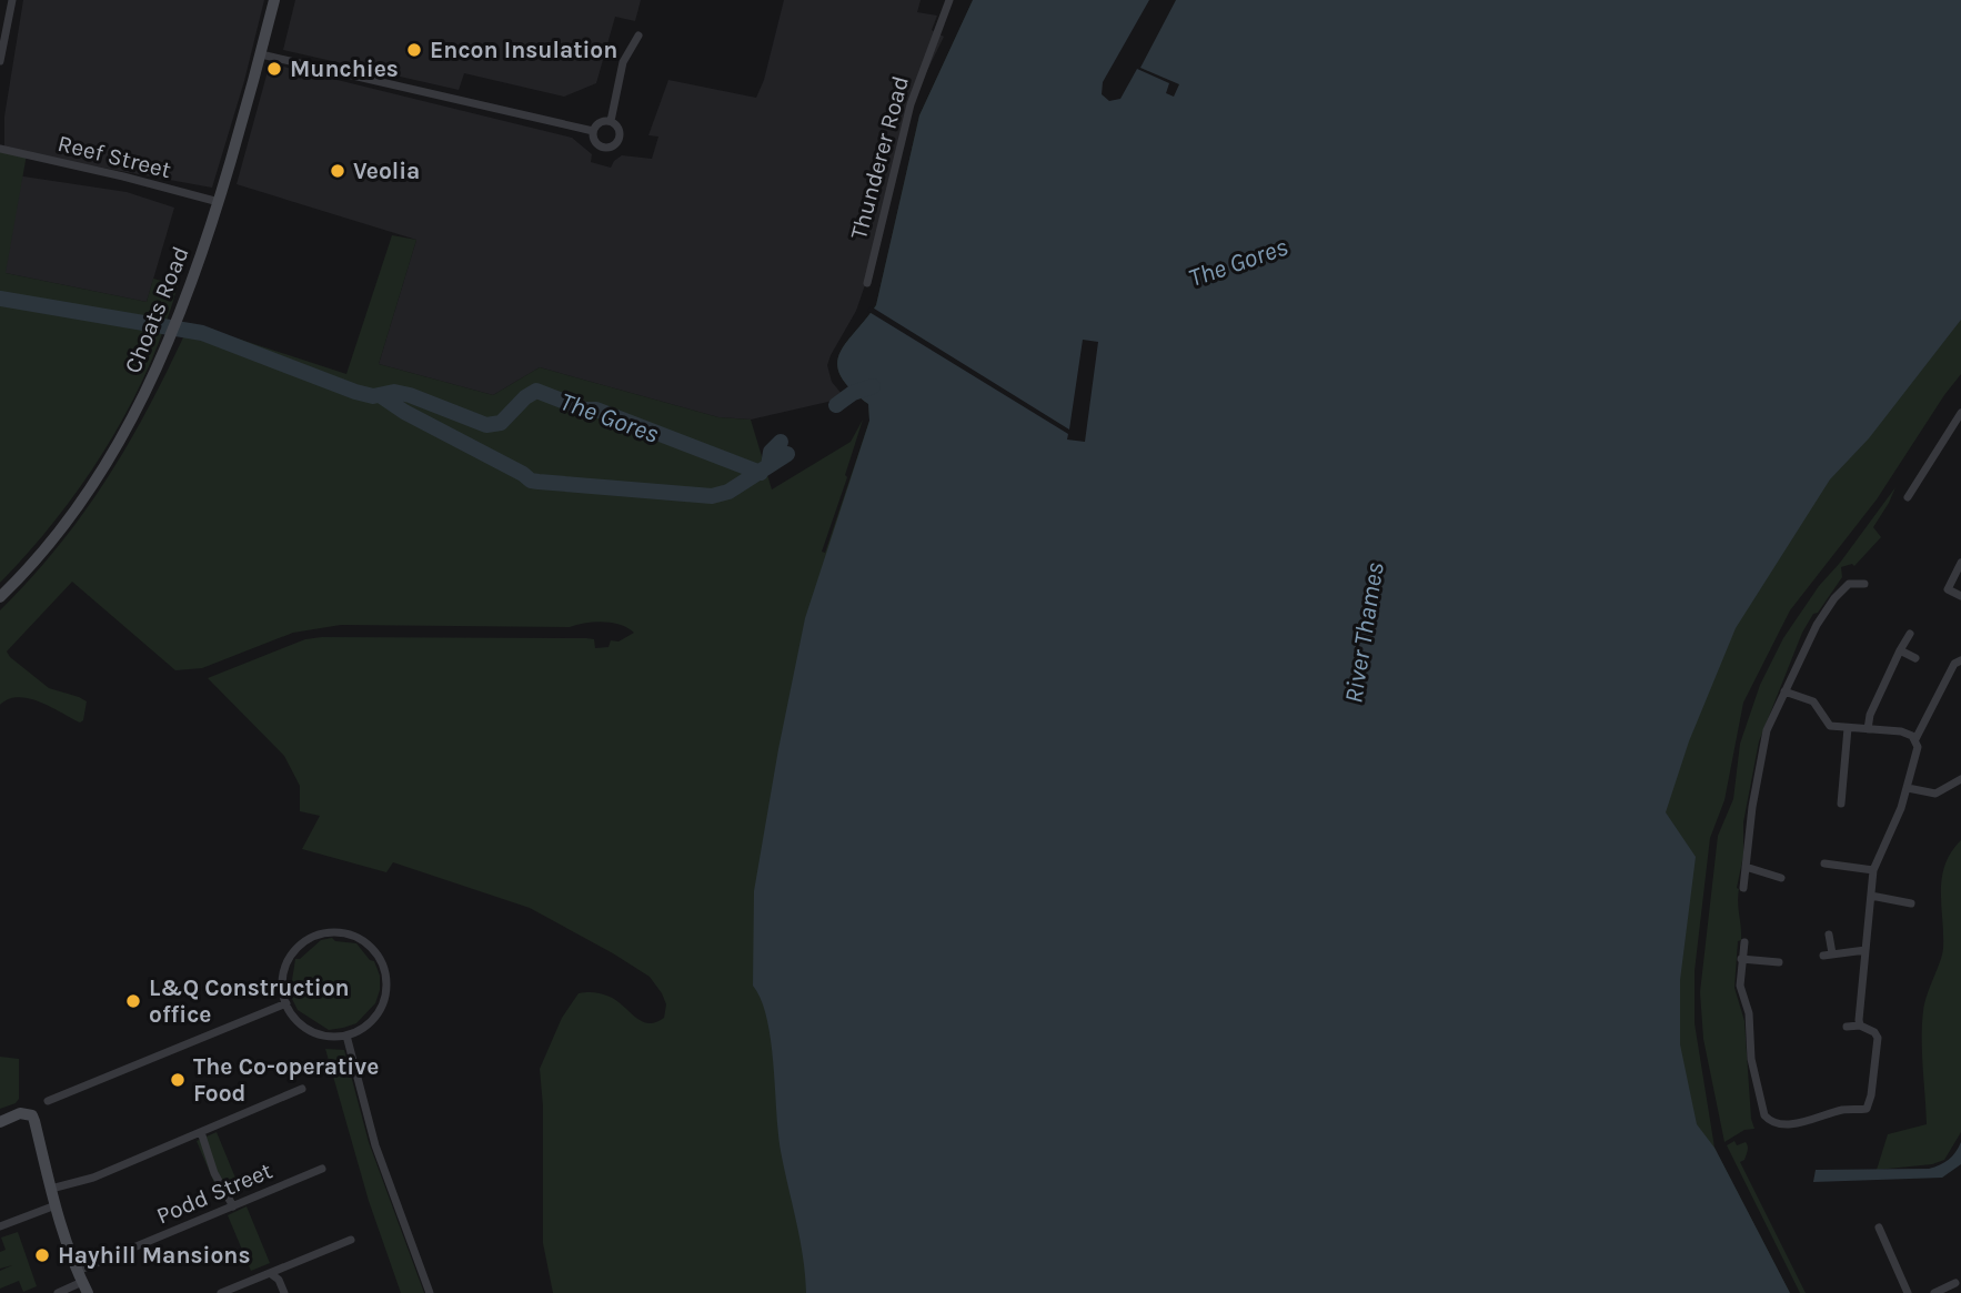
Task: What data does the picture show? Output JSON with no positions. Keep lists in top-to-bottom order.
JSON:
{
  "streets": {
    "street": [
      "Reef Street",
      "Thunderer Road",
      "Choats Road",
      "Podd Street"
    ]
  },
  "crossings": [
    ["Reef Street", "Choats Road"]
  ],
  "water": ["The Gores", "River Thames"],
  "places": [
    "Encon Insulation",
    "Munchies",
    "Veolia",
    "L&Q Construction office",
    "The Co-operative Food",
    "Hayhill Mansions"
  ]
}
